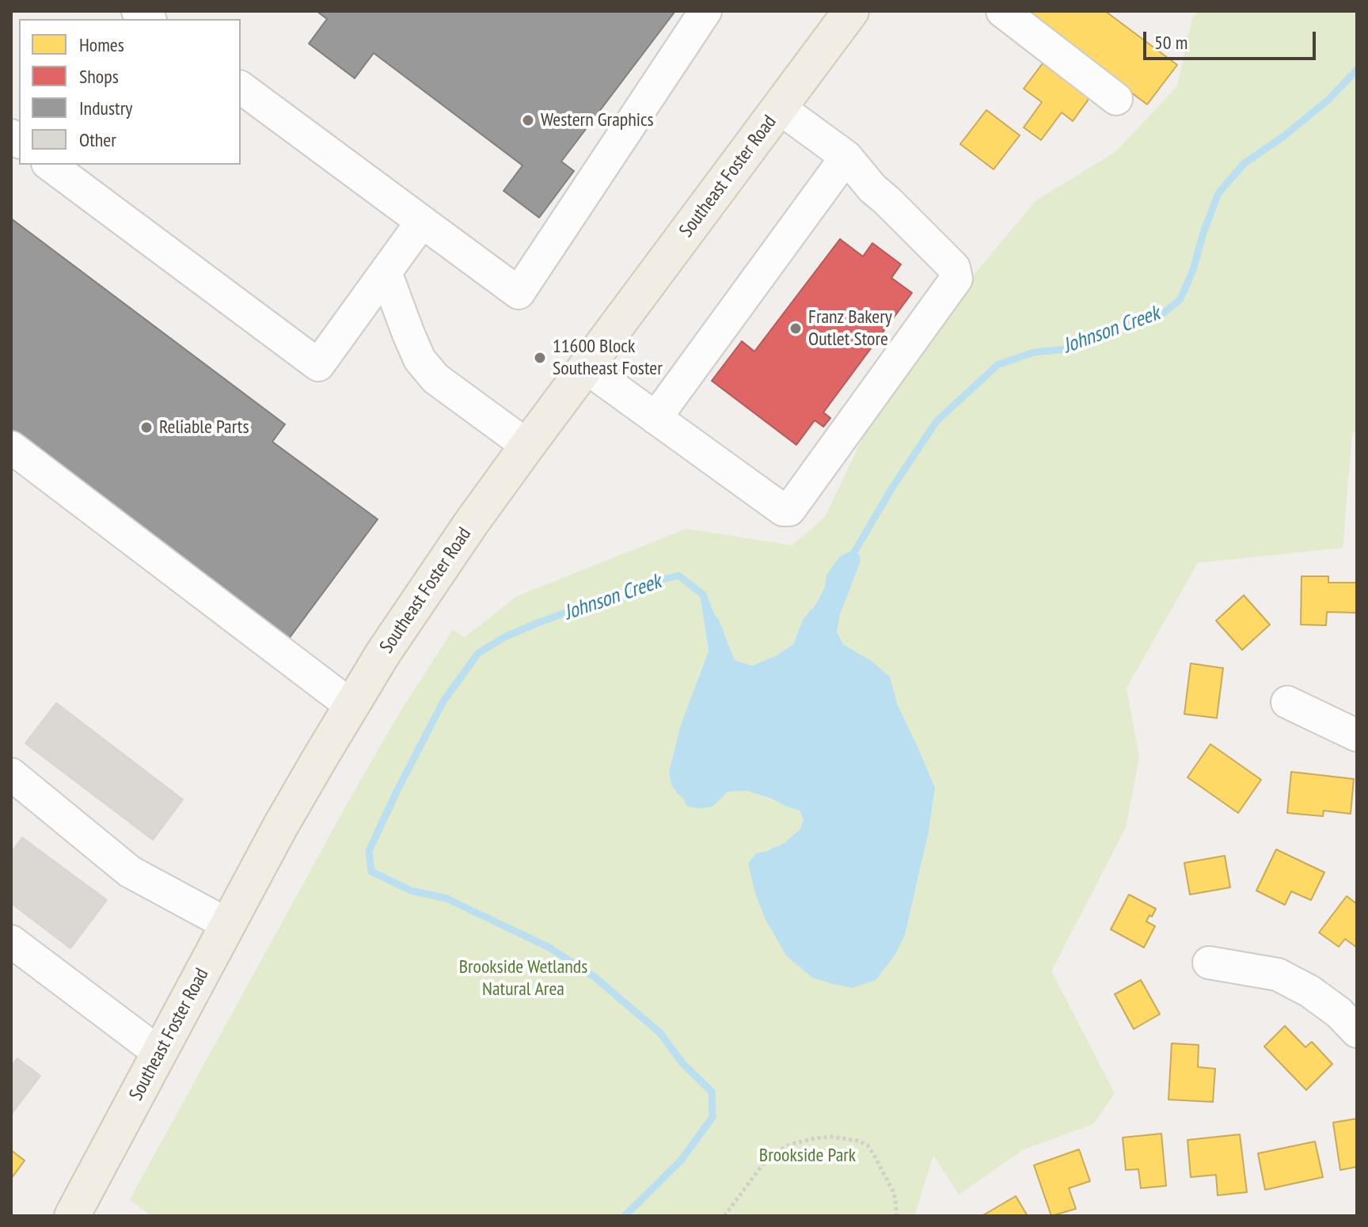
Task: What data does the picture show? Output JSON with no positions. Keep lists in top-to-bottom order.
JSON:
{
  "streets": {
    "main road": ["Southeast Foster Road"]
  },
  "water": ["Johnson Creek"],
  "parks": ["Brookside Wetlands Natural Area", "Brookside Park"],
  "places": [
    "Western Graphics",
    "Franz Bakery Outlet Store",
    "11600 Block Southeast Foster",
    "Reliable Parts"
  ],
  "legend": [
    "Homes",
    "Shops",
    "Industry",
    "Other"
  ],
  "scale_bar": "50 m"
}
